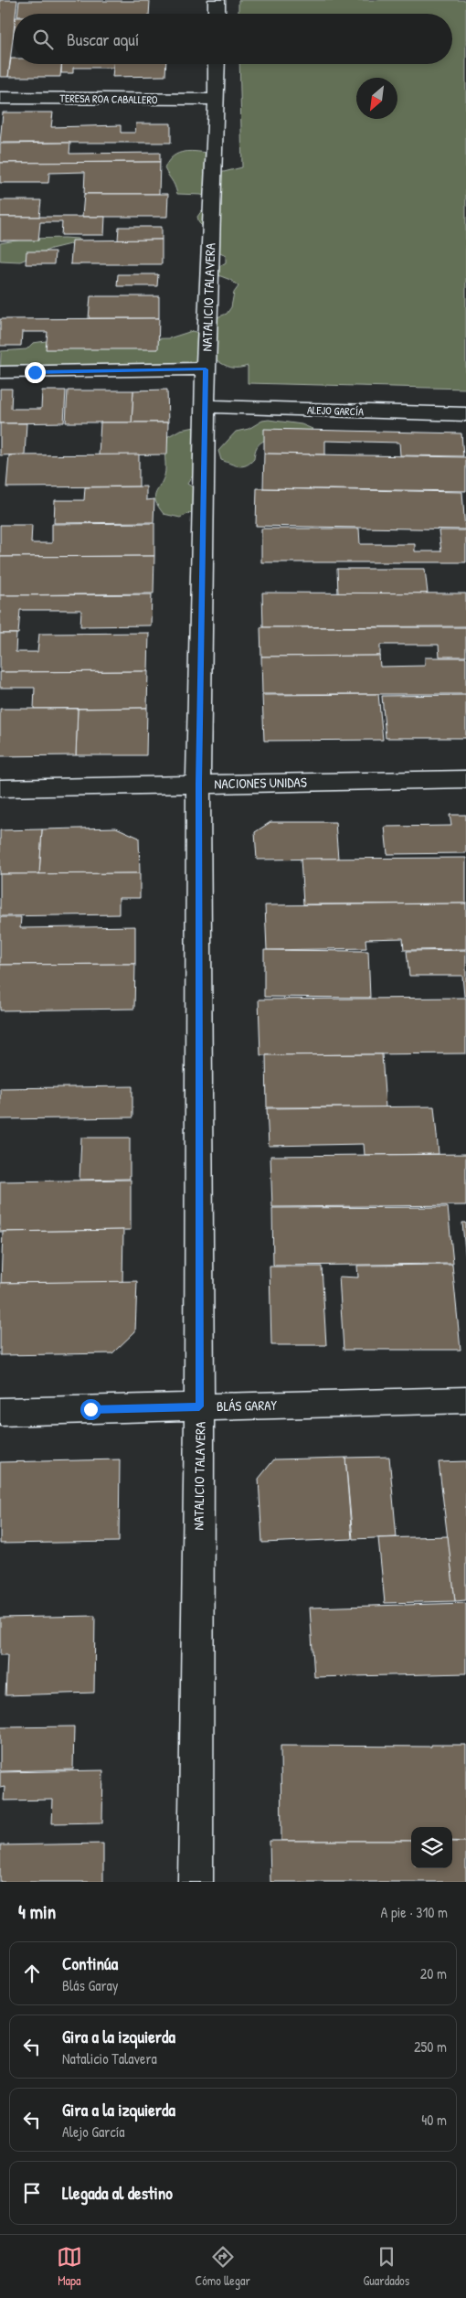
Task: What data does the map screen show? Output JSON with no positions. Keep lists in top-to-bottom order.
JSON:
{
  "streets": {
    "street": [
      "TERESA ROA CABALLERO",
      "NATALICIO TALAVERA",
      "ALEJO GARCÍA",
      "NACIONES UNIDAS",
      "BLÁS GARAY"
    ]
  },
  "crossings": [
    ["TERESA ROA CABALLERO", "NATALICIO TALAVERA"],
    ["NATALICIO TALAVERA", "ALEJO GARCÍA"],
    ["NATALICIO TALAVERA", "NACIONES UNIDAS"],
    ["NATALICIO TALAVERA", "BLÁS GARAY"]
  ],
  "north": "bottom left",
  "page": {
    "search": "Buscar aquí",
    "heading": ["4 min", "A pie · 310 m"],
    "list": [
      ["Continúa", "Blás Garay", "20 m"],
      ["Gira a la izquierda", "Natalicio Talavera", "250 m"],
      ["Gira a la izquierda", "Alejo García", "40 m"],
      "Llegada al destino"
    ],
    "nav": ["Mapa", "Cómo llegar", "Guardados"]
  }
}
